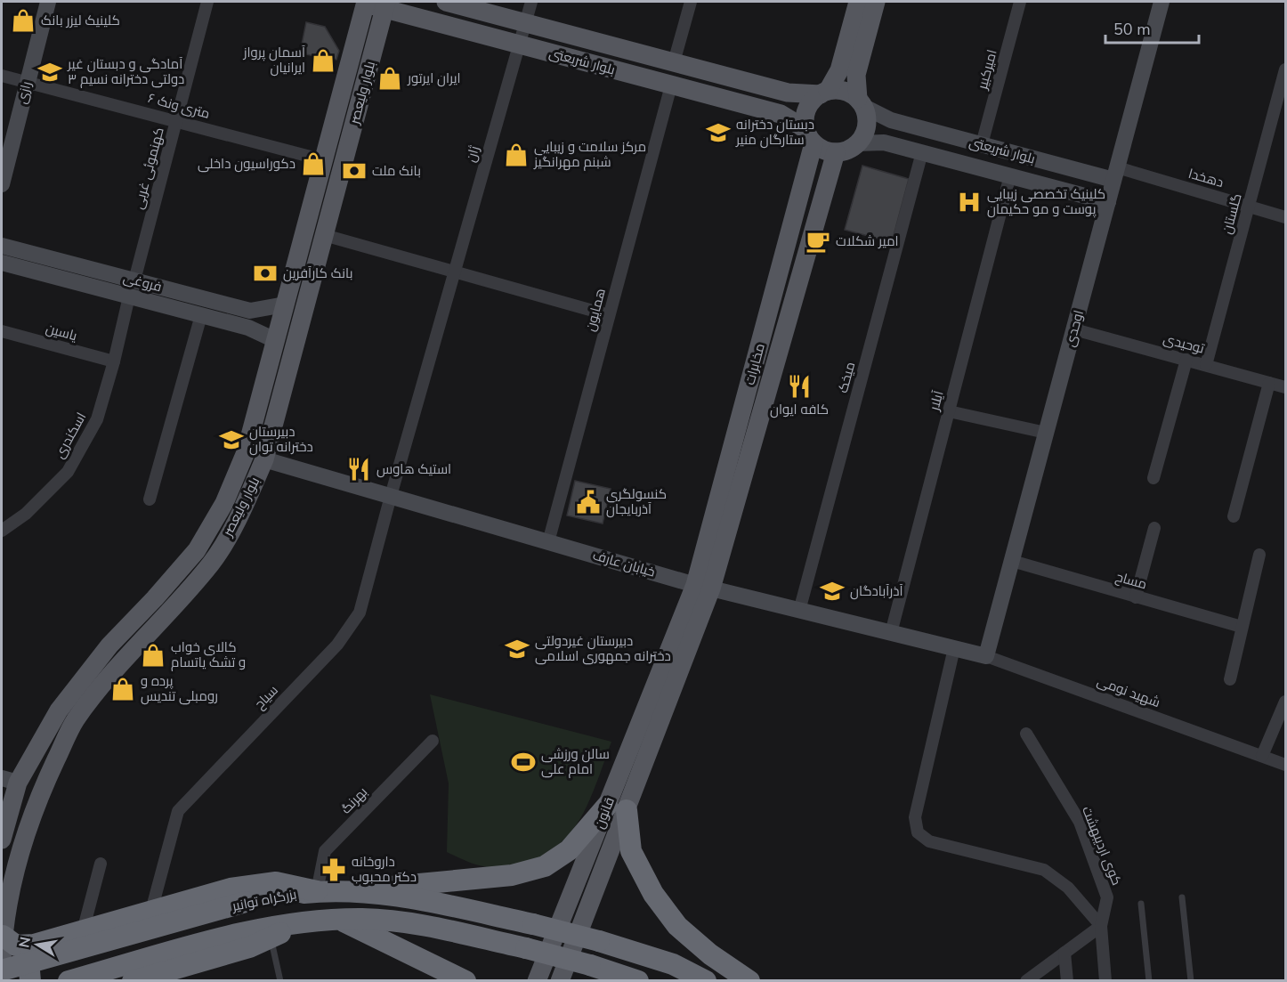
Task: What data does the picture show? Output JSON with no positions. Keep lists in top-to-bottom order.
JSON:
{
  "streets": {
    "highway": ["بزرگراه توانیر"],
    "main road": [
      "بلوار شریعتى",
      "بلوار ولیعصر",
      "مخابرات",
      "قانون"
    ],
    "street": [
      "امیرکبیر",
      "رازی",
      "۶ متری ونک",
      "ژان",
      "کهنموئی غربی",
      "دهخدا",
      "گلستان",
      "فروغى",
      "همایون",
      "اوحدی",
      "یاسین",
      "توحیدی",
      "میخک",
      "آیلار",
      "اسکندری",
      "خیابان عارف",
      "مساح",
      "شهید نومی",
      "سیاح",
      "بهرنگ",
      "کوی اردیبهشت"
    ]
  },
  "crossings": [
    ["بلوار شریعتى", "امیرکبیر"],
    ["بلوار شریعتى", "بلوار ولیعصر"],
    ["بلوار شریعتى", "ژان"],
    ["بلوار شریعتى", "دهخدا"],
    ["بلوار شریعتى", "همایون"],
    ["بلوار شریعتى", "اوحدی"],
    ["بلوار شریعتى", "مخابرات"],
    ["بلوار شریعتى", "میخک"],
    ["بلوار شریعتى", "آیلار"],
    ["رازی", "۶ متری ونک"],
    ["بلوار ولیعصر", "۶ متری ونک"],
    ["بلوار ولیعصر", "فروغى"],
    ["بلوار ولیعصر", "خیابان عارف"],
    ["۶ متری ونک", "کهنموئی غربی"],
    ["ژان", "خیابان عارف"],
    ["ژان", "سیاح"],
    ["کهنموئی غربی", "فروغى"],
    ["دهخدا", "گلستان"],
    ["دهخدا", "اوحدی"],
    ["گلستان", "توحیدی"],
    ["فروغى", "اسکندری"],
    ["همایون", "خیابان عارف"],
    ["اوحدی", "توحیدی"],
    ["اوحدی", "خیابان عارف"],
    ["اوحدی", "مساح"],
    ["اوحدی", "شهید نومی"],
    ["یاسین", "اسکندری"],
    ["مخابرات", "خیابان عارف"],
    ["مخابرات", "قانون"],
    ["میخک", "خیابان عارف"],
    ["آیلار", "خیابان عارف"],
    ["خیابان عارف", "شهید نومی"],
    ["خیابان عارف", "سیاح"],
    ["خیابان عارف", "قانون"],
    ["بهرنگ", "بزرگراه توانیر"]
  ],
  "places": {
    "shop": [
      "کلینیک لیزر بانک",
      "آسمان پرواز ایرانیان",
      "ایران ایرتور",
      "مرکز سلامت و زیبایی شبنم مهرانگیز",
      "دکوراسیون داخلی",
      "کالای خواب و تشک یاتسام",
      "پرده و رومبلی تندیس"
    ],
    "school or university": [
      "آمادگی و دبستان غیر دولتی دخترانه نسیم ۳",
      "دبستان دخترانه ستارگان منیر",
      "دبیرستان دخترانه توان",
      "آذرآبادگان",
      "دبیرستان غیردولتی دخترانه جمهوری اسلامی"
    ],
    "bank": ["بانک ملت", "بانک کارآفرین"],
    "hospital": ["کلینیک تخصصی زیبایی پوست و مو حکیمان"],
    "cafe": ["امیر شکلات"],
    "restaurant": ["کافه ایوان", "استیک هاوس"],
    "public building": ["کنسولگری آذربایجان"],
    "sports": ["سالن ورزشی امام علی"],
    "pharmacy": ["داروخانه دکتر محبوب"]
  },
  "scale_bar": "50 m",
  "north": "left"
}
